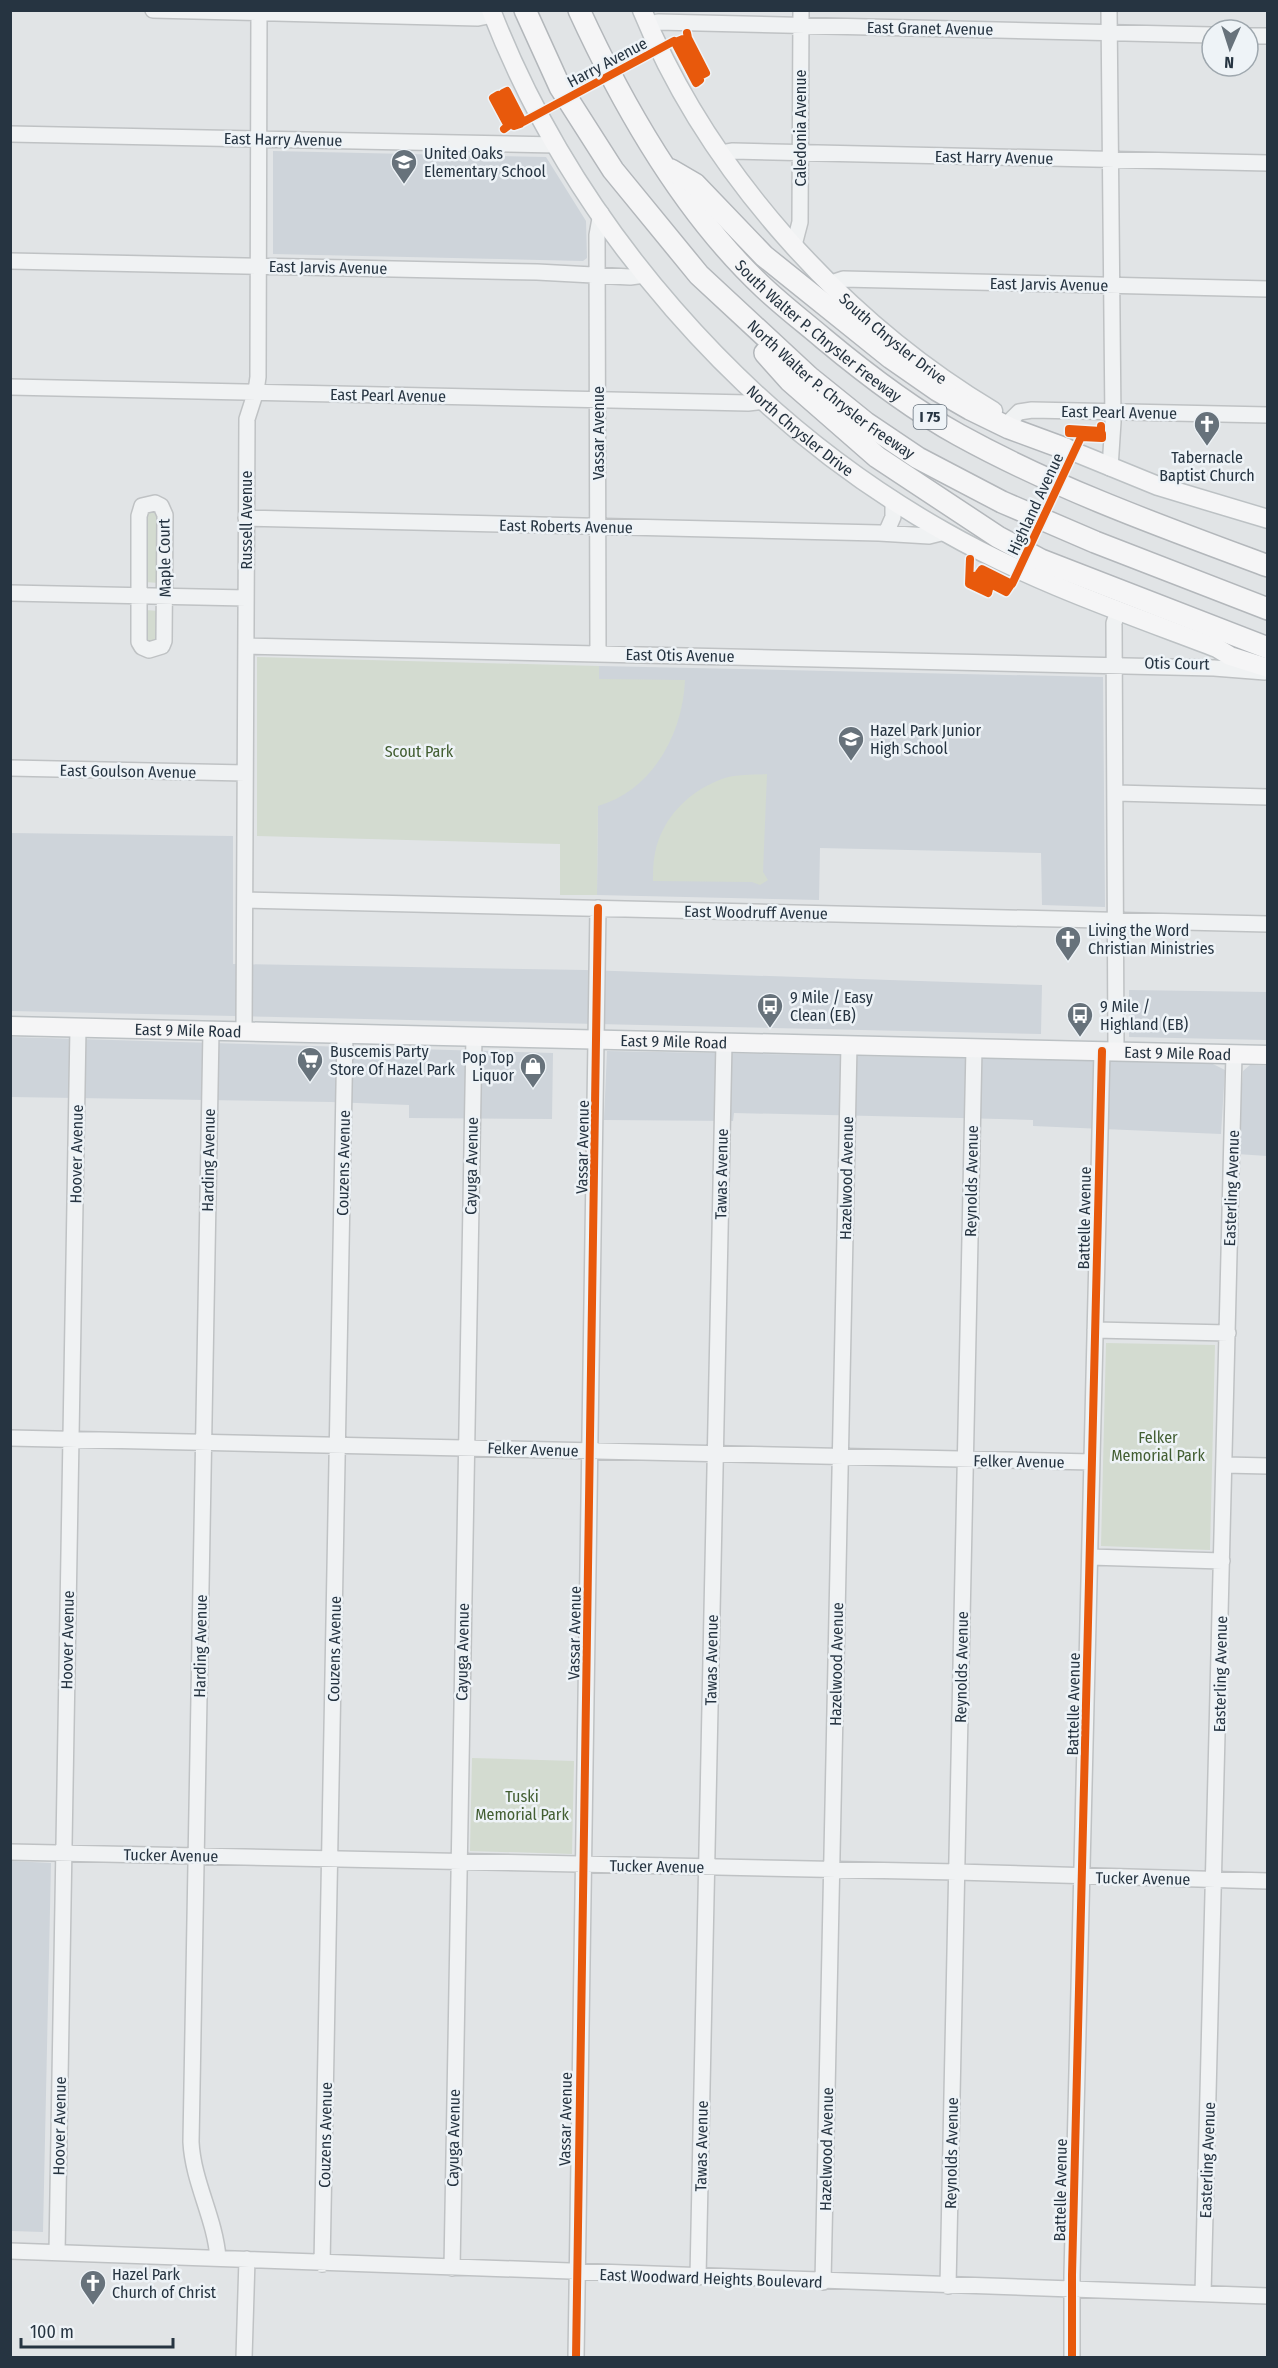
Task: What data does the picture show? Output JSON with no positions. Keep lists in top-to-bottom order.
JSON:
{
  "streets": {
    "highway": ["South Walter P. Chrysler Freeway", "North Walter P. Chrysler Freeway", "I 75"],
    "main road": ["South Chrysler Drive", "North Chrysler Drive", "East 9 Mile Road"],
    "street": [
      "East Granet Avenue",
      "Caledonia Avenue",
      "East Harry Avenue",
      "East Jarvis Avenue",
      "East Pearl Avenue",
      "Vassar Avenue",
      "Russell Avenue",
      "East Roberts Avenue",
      "Maple Court",
      "East Otis Avenue",
      "Otis Court",
      "East Goulson Avenue",
      "East Woodruff Avenue",
      "Hoover Avenue",
      "Harding Avenue",
      "Couzens Avenue",
      "Cayuga Avenue",
      "Tawas Avenue",
      "Hazelwood Avenue",
      "Reynolds Avenue",
      "Easterling Avenue",
      "Battelle Avenue",
      "Felker Avenue",
      "Tucker Avenue",
      "East Woodward Heights Boulevard"
    ],
    "cycle path": ["Harry Avenue", "Highland Avenue"]
  },
  "crossings": [
    ["East Granet Avenue", "Caledonia Avenue"],
    ["East Granet Avenue", "South Chrysler Drive"],
    ["Caledonia Avenue", "East Harry Avenue"],
    ["Caledonia Avenue", "South Chrysler Drive"],
    ["East Harry Avenue", "South Chrysler Drive"],
    ["East Harry Avenue", "North Chrysler Drive"],
    ["East Harry Avenue", "Russell Avenue"],
    ["East Jarvis Avenue", "South Chrysler Drive"],
    ["East Jarvis Avenue", "North Chrysler Drive"],
    ["East Jarvis Avenue", "Vassar Avenue"],
    ["East Jarvis Avenue", "Russell Avenue"],
    ["South Chrysler Drive", "East Pearl Avenue"],
    ["East Pearl Avenue", "North Chrysler Drive"],
    ["East Pearl Avenue", "Vassar Avenue"],
    ["East Pearl Avenue", "Russell Avenue"],
    ["North Chrysler Drive", "Vassar Avenue"],
    ["North Chrysler Drive", "East Roberts Avenue"],
    ["North Chrysler Drive", "Otis Court"],
    ["Vassar Avenue", "East Roberts Avenue"],
    ["Vassar Avenue", "East Otis Avenue"],
    ["Vassar Avenue", "East Woodruff Avenue"],
    ["Vassar Avenue", "East 9 Mile Road"],
    ["Vassar Avenue", "Felker Avenue"],
    ["Vassar Avenue", "Tucker Avenue"],
    ["Vassar Avenue", "East Woodward Heights Boulevard"],
    ["Russell Avenue", "East Roberts Avenue"],
    ["Russell Avenue", "East Otis Avenue"],
    ["Russell Avenue", "East Goulson Avenue"],
    ["Russell Avenue", "East Woodruff Avenue"],
    ["Russell Avenue", "East 9 Mile Road"],
    ["East Otis Avenue", "Otis Court"],
    ["East 9 Mile Road", "Hoover Avenue"],
    ["East 9 Mile Road", "Harding Avenue"],
    ["East 9 Mile Road", "Couzens Avenue"],
    ["East 9 Mile Road", "Cayuga Avenue"],
    ["East 9 Mile Road", "Tawas Avenue"],
    ["East 9 Mile Road", "Hazelwood Avenue"],
    ["East 9 Mile Road", "Reynolds Avenue"],
    ["East 9 Mile Road", "Easterling Avenue"],
    ["East 9 Mile Road", "Battelle Avenue"],
    ["Hoover Avenue", "Felker Avenue"],
    ["Hoover Avenue", "Tucker Avenue"],
    ["Hoover Avenue", "East Woodward Heights Boulevard"],
    ["Harding Avenue", "Felker Avenue"],
    ["Harding Avenue", "Tucker Avenue"],
    ["Harding Avenue", "East Woodward Heights Boulevard"],
    ["Couzens Avenue", "Felker Avenue"],
    ["Couzens Avenue", "Tucker Avenue"],
    ["Couzens Avenue", "East Woodward Heights Boulevard"],
    ["Cayuga Avenue", "Felker Avenue"],
    ["Cayuga Avenue", "Tucker Avenue"],
    ["Cayuga Avenue", "East Woodward Heights Boulevard"],
    ["Tawas Avenue", "Felker Avenue"],
    ["Tawas Avenue", "Tucker Avenue"],
    ["Tawas Avenue", "East Woodward Heights Boulevard"],
    ["Hazelwood Avenue", "Felker Avenue"],
    ["Hazelwood Avenue", "Tucker Avenue"],
    ["Hazelwood Avenue", "East Woodward Heights Boulevard"],
    ["Reynolds Avenue", "Felker Avenue"],
    ["Reynolds Avenue", "Tucker Avenue"],
    ["Reynolds Avenue", "East Woodward Heights Boulevard"],
    ["Easterling Avenue", "Tucker Avenue"],
    ["Easterling Avenue", "East Woodward Heights Boulevard"],
    ["Battelle Avenue", "Felker Avenue"],
    ["Battelle Avenue", "Tucker Avenue"],
    ["Battelle Avenue", "East Woodward Heights Boulevard"]
  ],
  "parks": ["Scout Park", "Felker Memorial Park", "Tuski Memorial Park"],
  "places": {
    "school or university": ["United Oaks Elementary School", "Hazel Park Junior High School"],
    "church": ["Tabernacle Baptist Church", "Living the Word Christian Ministries", "Hazel Park Church of Christ"],
    "bus stop": ["9 Mile / Easy Clean (EB)", "9 Mile / Highland (EB)"],
    "supermarket": ["Buscemis Party Store Of Hazel Park"],
    "shop": ["Pop Top Liquor"]
  },
  "scale_bar": "100 m",
  "north": "bottom"
}
